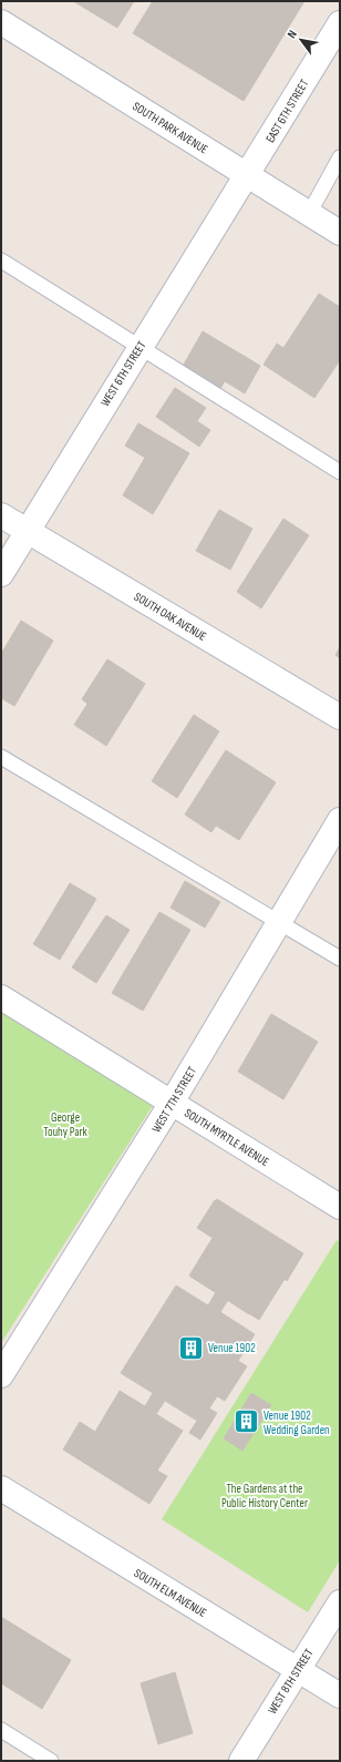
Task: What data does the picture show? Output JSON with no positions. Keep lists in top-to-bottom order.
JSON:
{
  "streets": {
    "street": [
      "EAST 6TH STREET",
      "SOUTH PARK AVENUE",
      "WEST 6TH STREET",
      "SOUTH OAK AVENUE",
      "WEST 7TH STREET",
      "SOUTH MYRTLE AVENUE",
      "SOUTH ELM AVENUE",
      "WEST 8TH STREET"
    ]
  },
  "crossings": [
    ["EAST 6TH STREET", "SOUTH PARK AVENUE"],
    ["EAST 6TH STREET", "WEST 6TH STREET"],
    ["SOUTH PARK AVENUE", "WEST 6TH STREET"],
    ["WEST 6TH STREET", "SOUTH OAK AVENUE"],
    ["WEST 7TH STREET", "SOUTH MYRTLE AVENUE"],
    ["SOUTH ELM AVENUE", "WEST 8TH STREET"]
  ],
  "parks": ["George Touhy Park", "The Gardens at the Public History Center"],
  "places": {
    "building": ["Venue 1902", "Venue 1902 Wedding Garden"]
  },
  "north": "top left"
}
